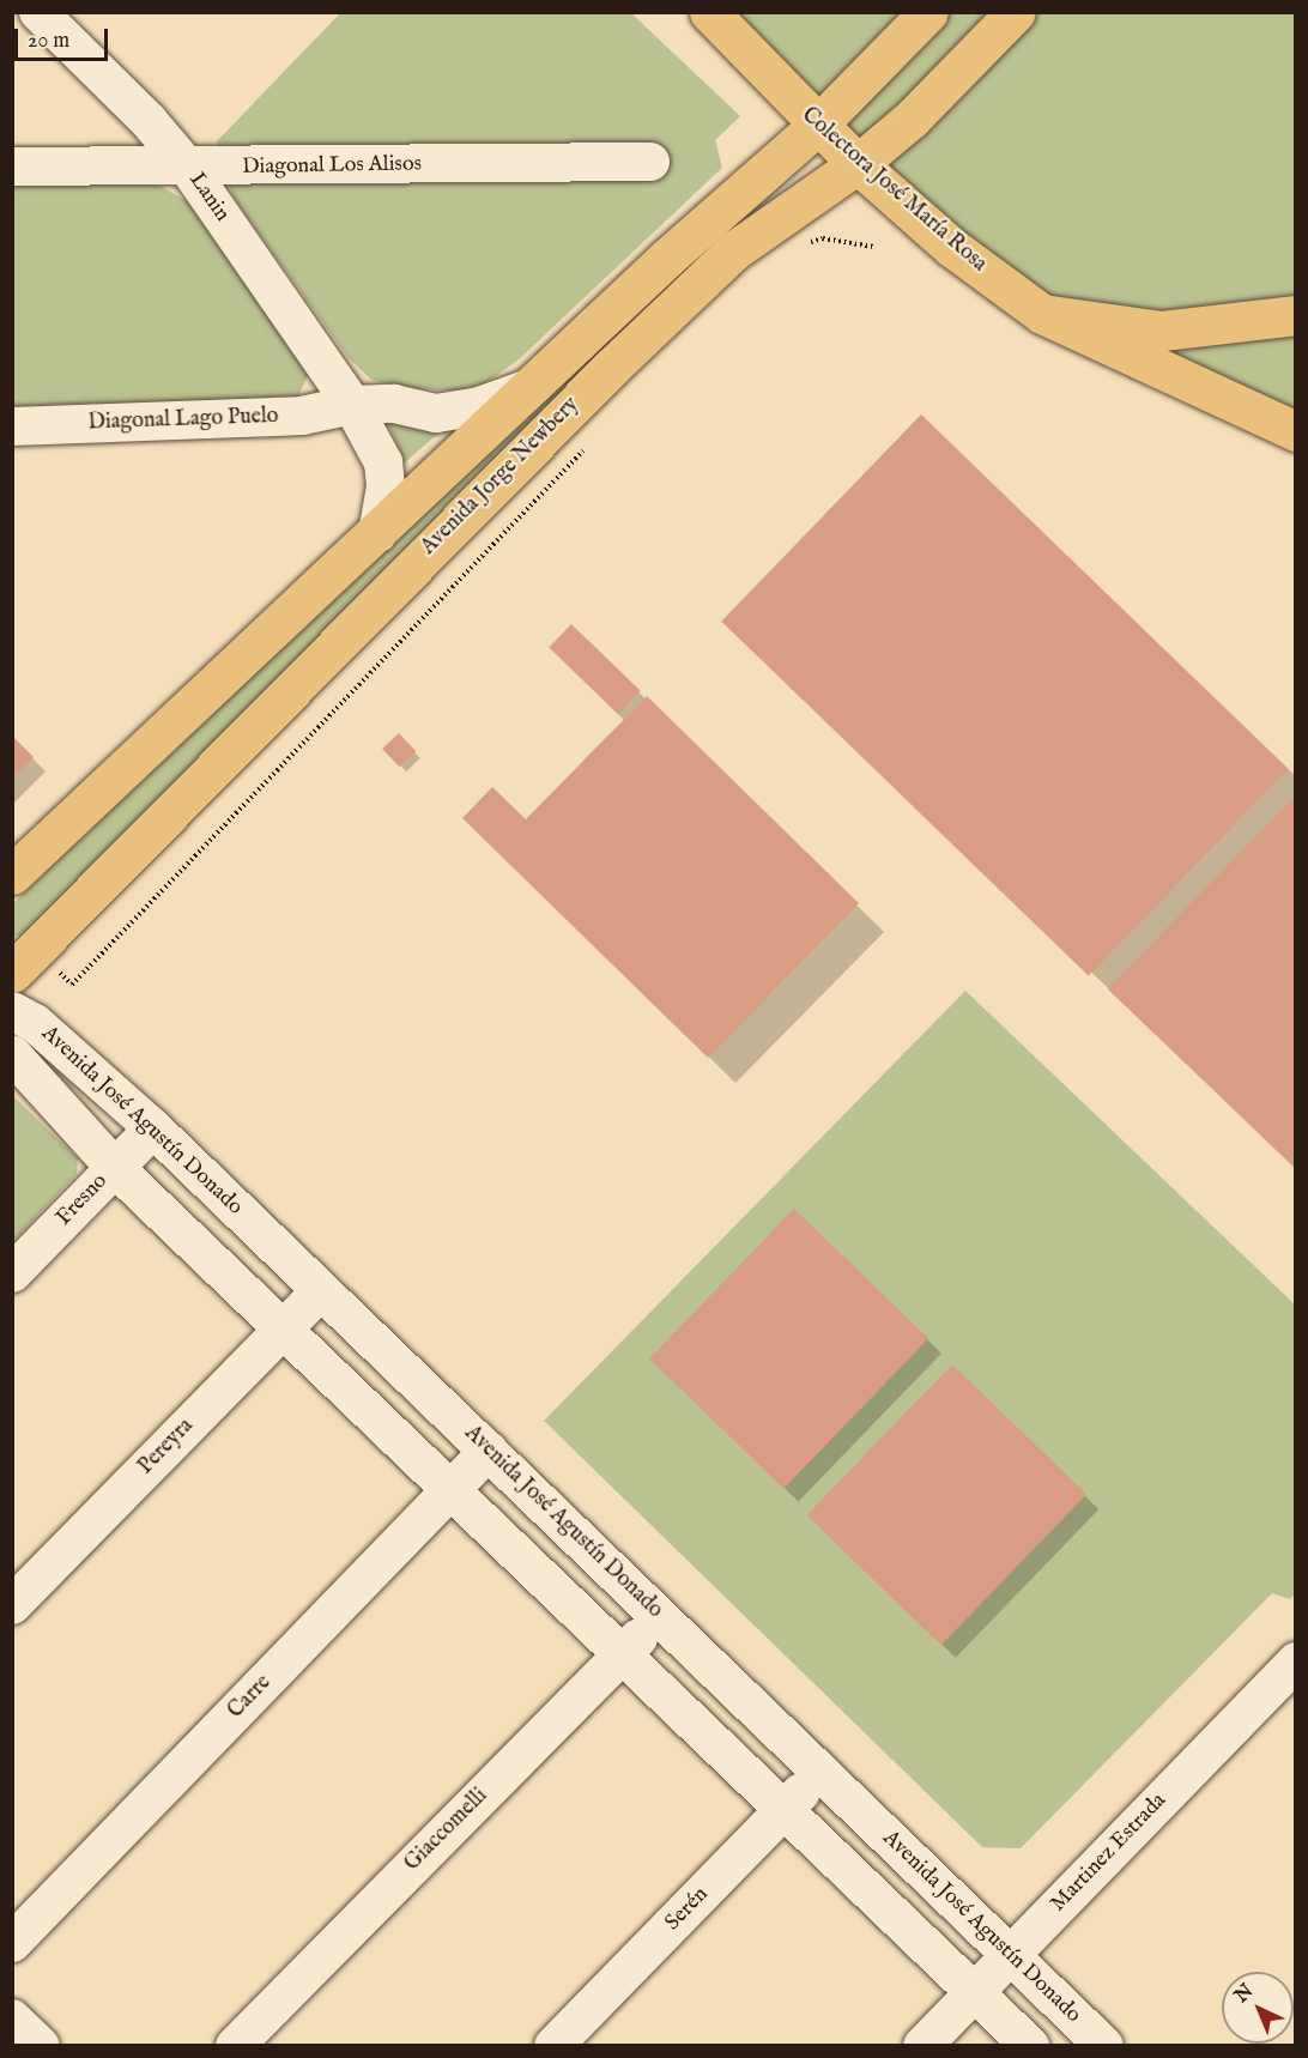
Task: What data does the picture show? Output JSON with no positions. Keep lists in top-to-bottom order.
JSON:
{
  "streets": {
    "main road": ["Colectora José María Rosa", "Avenida Jorge Newbery"],
    "street": [
      "Diagonal Los Alisos",
      "Lanin",
      "Diagonal Lago Puelo",
      "Avenida José Agustín Donado",
      "Fresno",
      "Pereyra",
      "Carre",
      "Giaccomelli",
      "Martinez Estrada",
      "Serén"
    ]
  },
  "crossings": [
    ["Diagonal Los Alisos", "Lanin"],
    ["Colectora José María Rosa", "Avenida Jorge Newbery"],
    ["Lanin", "Diagonal Lago Puelo"],
    ["Diagonal Lago Puelo", "Avenida Jorge Newbery"],
    ["Avenida José Agustín Donado", "Fresno"],
    ["Avenida José Agustín Donado", "Pereyra"],
    ["Avenida José Agustín Donado", "Carre"],
    ["Avenida José Agustín Donado", "Giaccomelli"],
    ["Avenida José Agustín Donado", "Martinez Estrada"],
    ["Avenida José Agustín Donado", "Serén"]
  ],
  "scale_bar": "20 m",
  "north": "top left"
}
